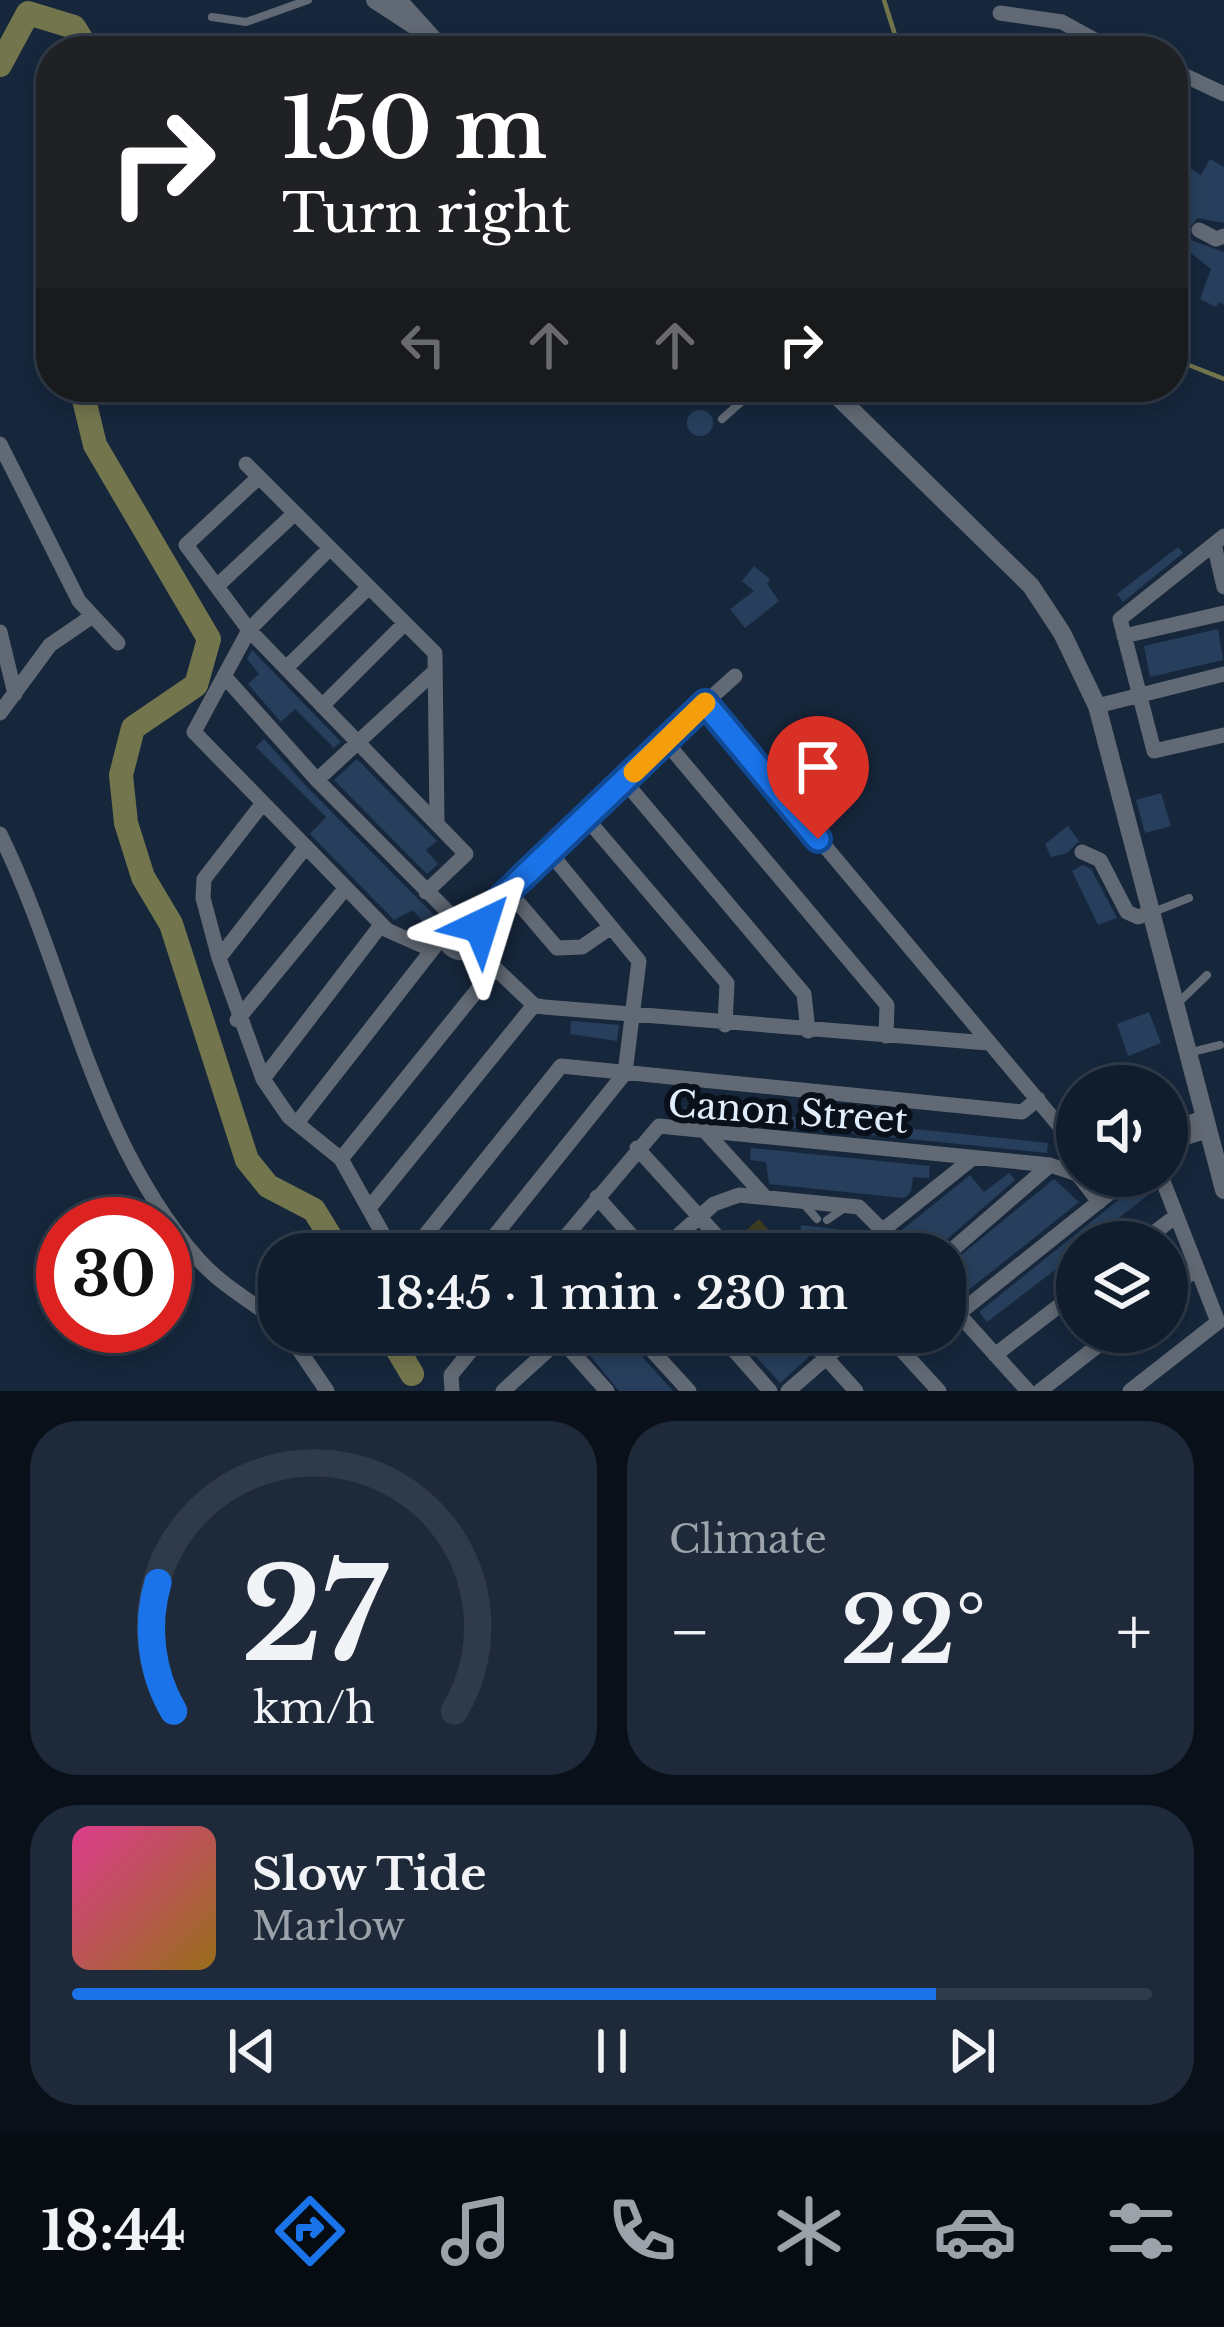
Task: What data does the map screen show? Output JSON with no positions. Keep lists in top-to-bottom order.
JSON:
{
  "streets": {
    "street": ["Canon Street"]
  },
  "page": {
    "turn": ["150 m", "Turn right"],
    "limit": "30",
    "trip": "18:45 · 1 min · 230 m",
    "tile": "Climate",
    "heat": ["−", "22°", "+"],
    "song": ["Slow Tide", "Marlow"],
    "tabs": "18:44",
    "gauge": ["27", "km/h"]
  }
}
